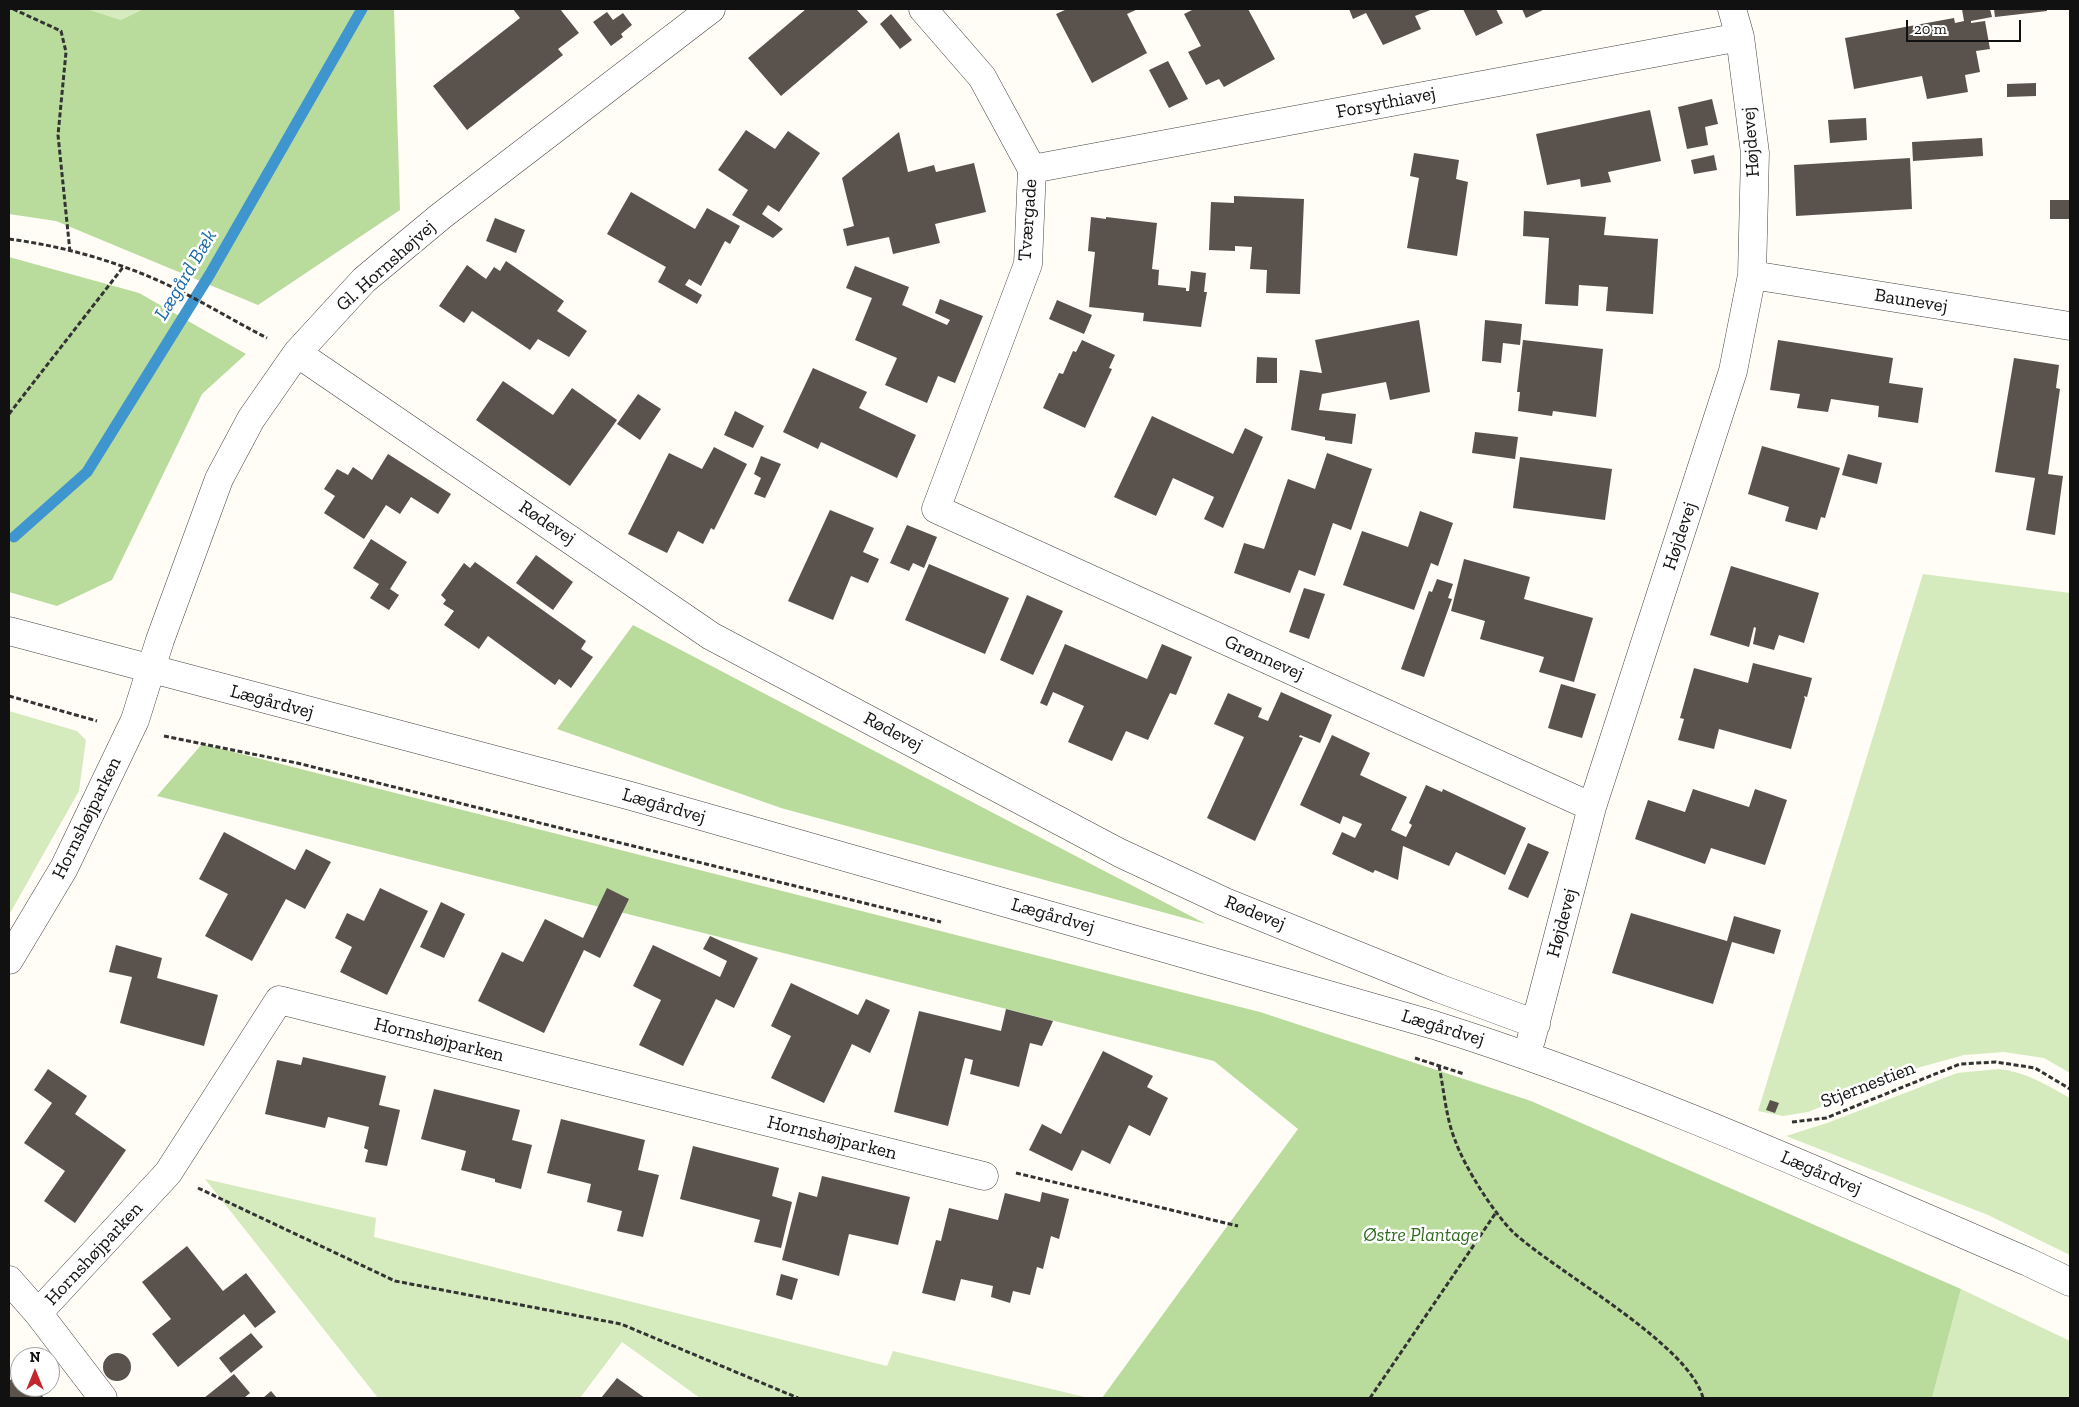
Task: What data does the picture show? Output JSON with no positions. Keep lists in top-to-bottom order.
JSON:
{
  "streets": {
    "street": [
      "Forsythiavej",
      "Højdevej",
      "Tværgade",
      "Gl. Hornshøjvej",
      "Baunevej",
      "Rødevej",
      "Grønnevej",
      "Lægårdvej",
      "Hornshøjparken"
    ],
    "path": ["Stjernestien"]
  },
  "crossings": [
    ["Forsythiavej", "Højdevej"],
    ["Forsythiavej", "Tværgade"],
    ["Højdevej", "Baunevej"],
    ["Højdevej", "Rødevej"],
    ["Højdevej", "Grønnevej"],
    ["Højdevej", "Lægårdvej"],
    ["Tværgade", "Grønnevej"],
    ["Gl. Hornshøjvej", "Rødevej"],
    ["Gl. Hornshøjvej", "Lægårdvej"],
    ["Gl. Hornshøjvej", "Hornshøjparken"],
    ["Lægårdvej", "Hornshøjparken"]
  ],
  "water": ["Lægård Bæk"],
  "parks": ["Østre Plantage"],
  "scale_bar": "20 m",
  "north": "top"
}
